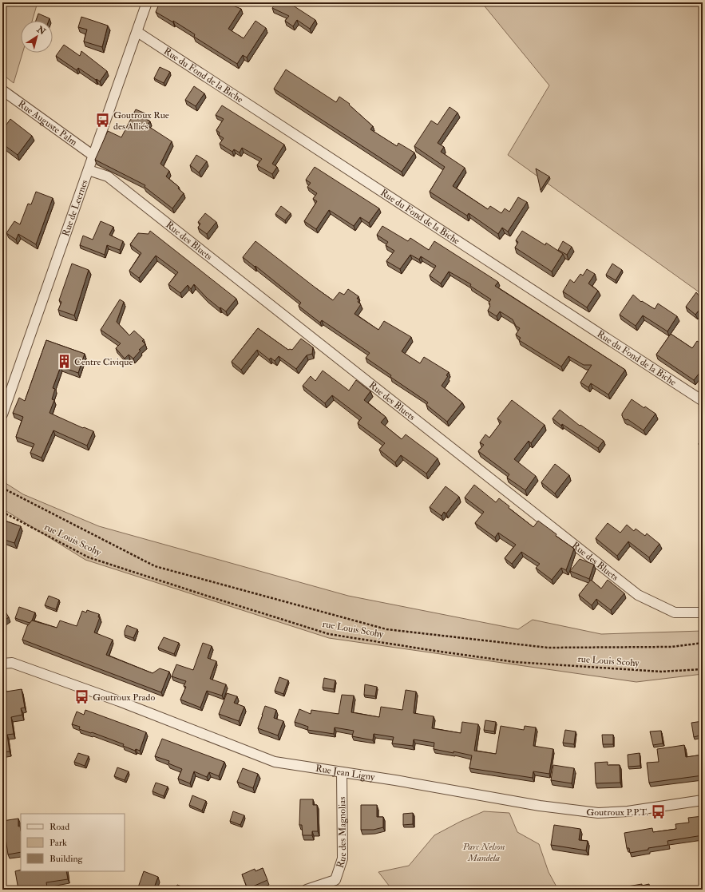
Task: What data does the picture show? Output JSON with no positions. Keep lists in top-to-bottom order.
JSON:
{
  "streets": {
    "street": [
      "Rue du Fond de la Biche",
      "Rue Auguste Palm",
      "Rue de Leernes",
      "Rue des Bluets",
      "Rue Jean Ligny",
      "Rue des Magnolias"
    ],
    "path": ["rue Louis Scohy"]
  },
  "crossings": [
    ["Rue du Fond de la Biche", "Rue de Leernes"],
    ["Rue Auguste Palm", "Rue de Leernes"],
    ["Rue de Leernes", "Rue des Bluets"],
    ["Rue Jean Ligny", "Rue des Magnolias"]
  ],
  "parks": ["Parc Nelson Mandela"],
  "places": {
    "bus stop": ["Goutroux Rue des Alliés", "Goutroux Prado", "Goutroux P.P.T."],
    "building": ["Centre Civique"]
  },
  "legend": ["Road", "Park", "Building"],
  "north": "top right"
}
